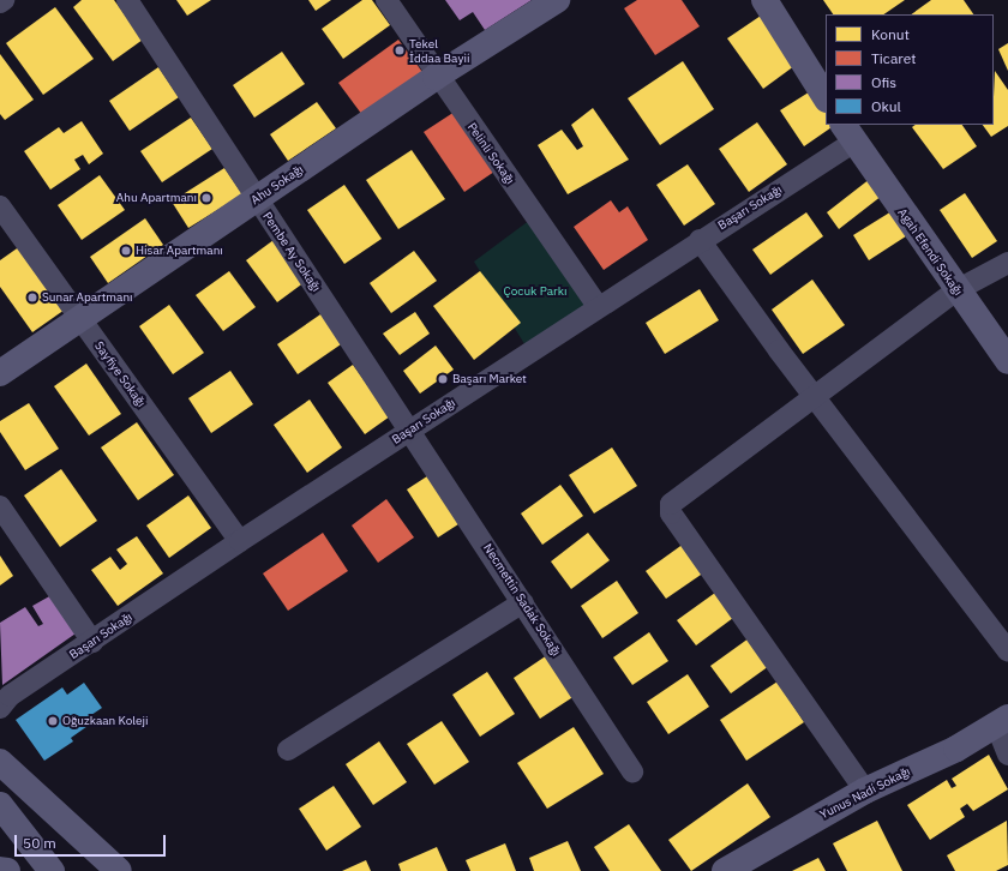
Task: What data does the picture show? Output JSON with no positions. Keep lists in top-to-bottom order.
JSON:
{
  "streets": {
    "street": [
      "Pelinli Sokağı",
      "Ahu Sokağı",
      "Başarı Sokağı",
      "Pembe Ay Sokağı",
      "Agah Efendi Sokağı",
      "Sayfiye Sokağı",
      "Necmettin Sadak Sokağı",
      "Yunus Nadi Sokağı"
    ]
  },
  "crossings": [
    ["Pelinli Sokağı", "Ahu Sokağı"],
    ["Pelinli Sokağı", "Başarı Sokağı"],
    ["Ahu Sokağı", "Pembe Ay Sokağı"],
    ["Ahu Sokağı", "Sayfiye Sokağı"],
    ["Başarı Sokağı", "Pembe Ay Sokağı"],
    ["Başarı Sokağı", "Agah Efendi Sokağı"],
    ["Başarı Sokağı", "Sayfiye Sokağı"],
    ["Başarı Sokağı", "Necmettin Sadak Sokağı"],
    ["Pembe Ay Sokağı", "Necmettin Sadak Sokağı"]
  ],
  "parks": ["Çocuk Parkı"],
  "places": [
    "Tekel İddaa Bayii",
    "Ahu Apartmanı",
    "Hisar Apartmanı",
    "Sunar Apartmanı",
    "Başarı Market",
    "Oğuzkaan Koleji"
  ],
  "legend": [
    "Konut",
    "Ticaret",
    "Ofis",
    "Okul"
  ],
  "scale_bar": "50 m"
}
